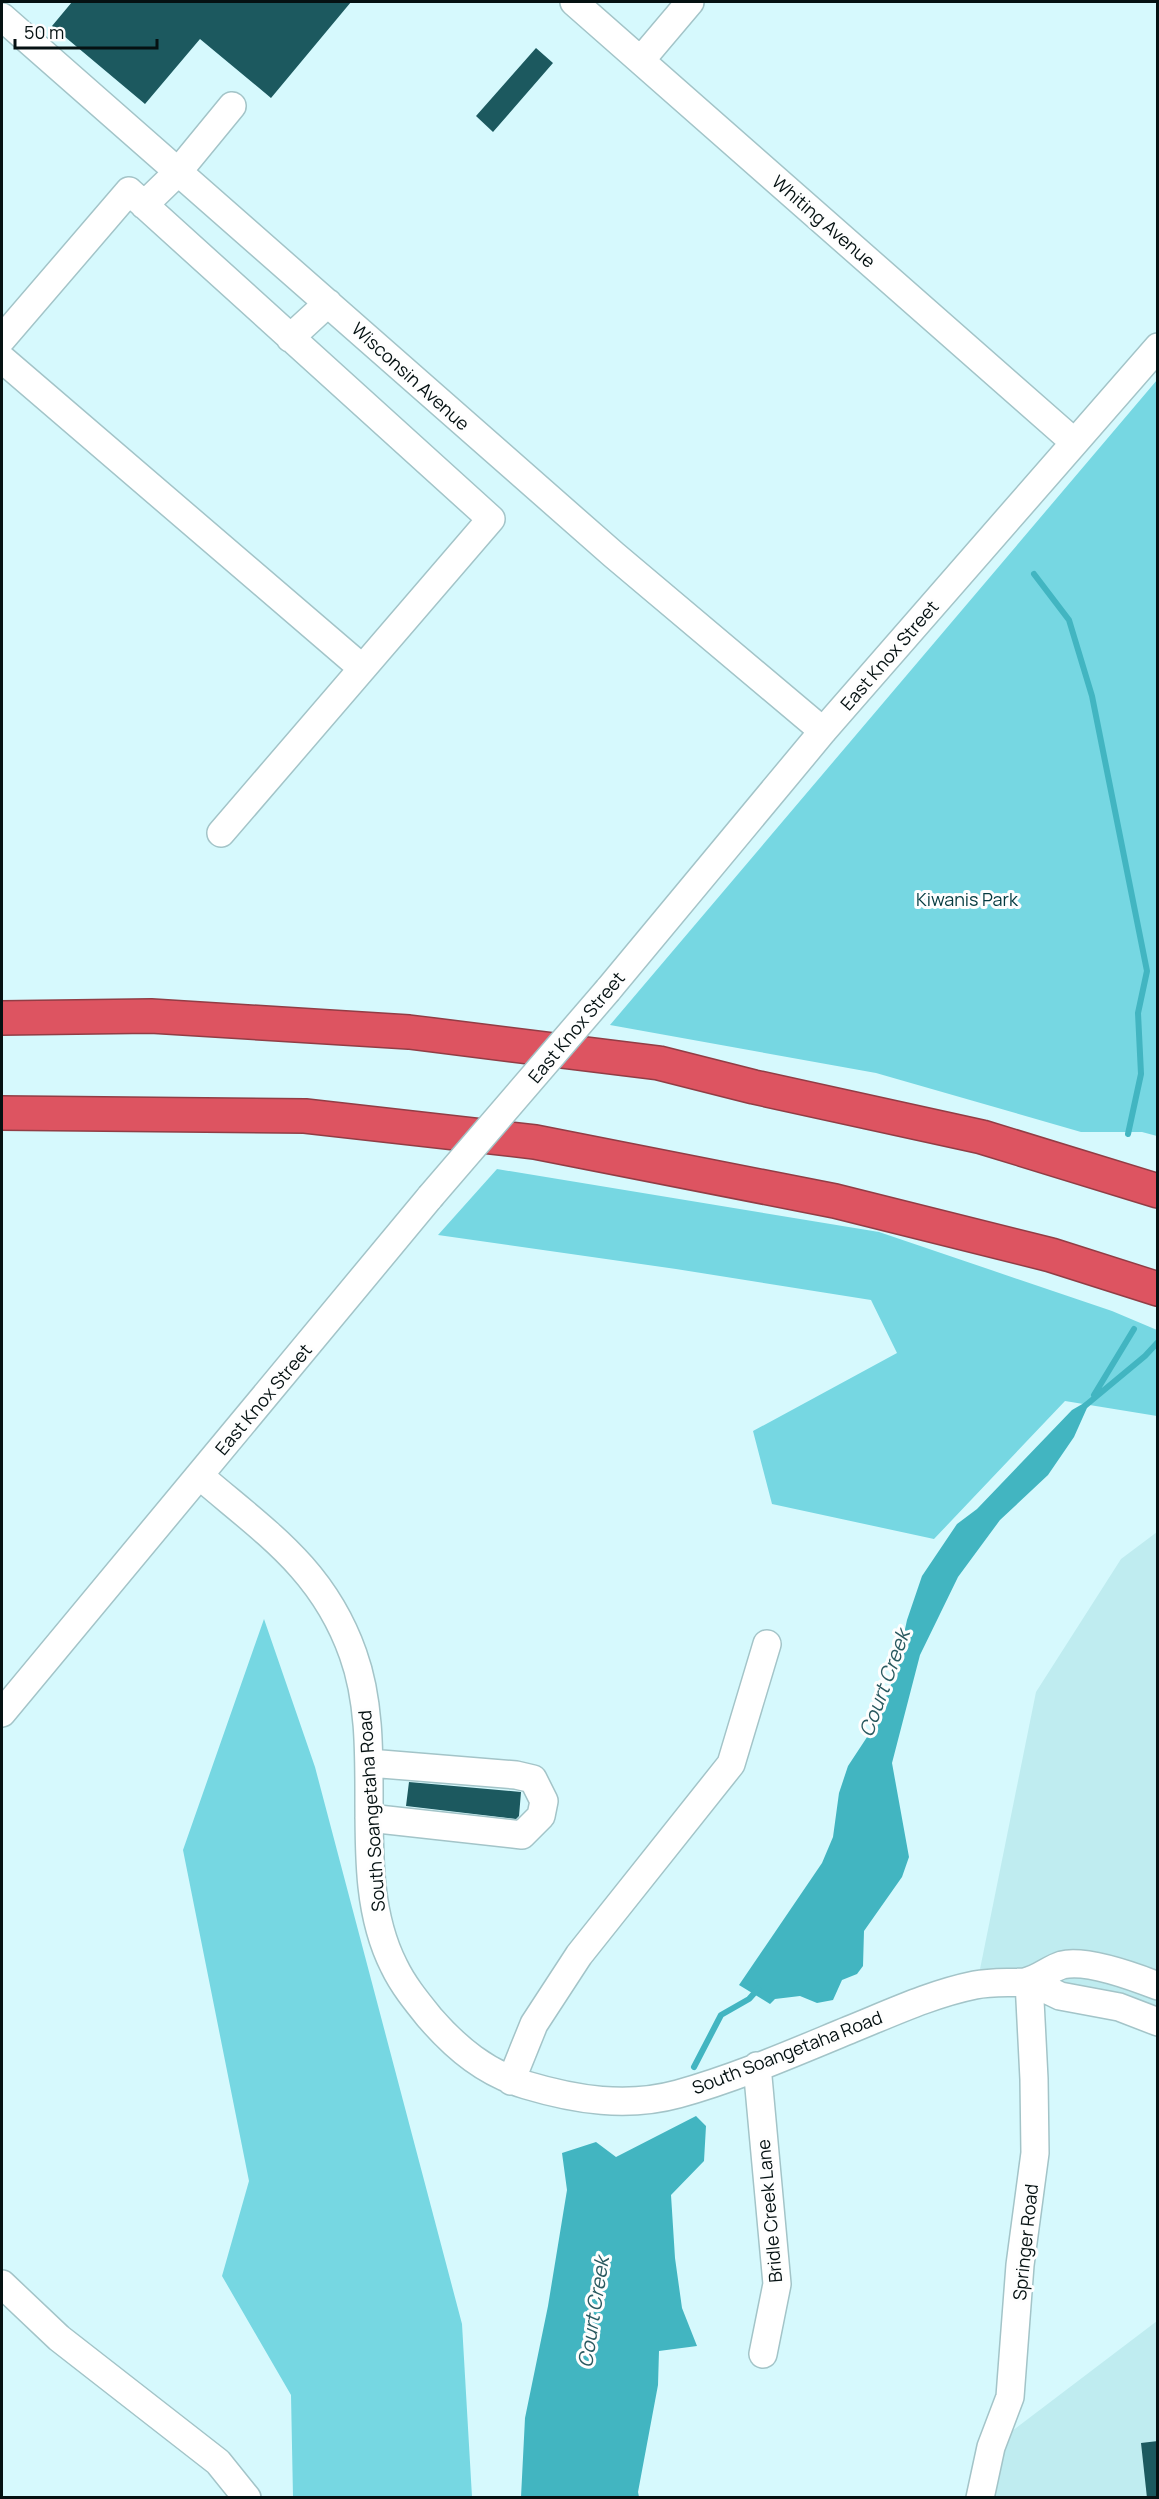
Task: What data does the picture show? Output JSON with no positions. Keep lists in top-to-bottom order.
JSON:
{
  "streets": {
    "street": [
      "Whiting Avenue",
      "Wisconsin Avenue",
      "East Knox Street",
      "South Soangetaha Road",
      "Bridle Creek Lane",
      "Springer Road"
    ]
  },
  "crossings": [
    ["Whiting Avenue", "East Knox Street"],
    ["Wisconsin Avenue", "East Knox Street"],
    ["East Knox Street", "South Soangetaha Road"],
    ["South Soangetaha Road", "Bridle Creek Lane"],
    ["South Soangetaha Road", "Springer Road"]
  ],
  "water": ["Court Creek"],
  "parks": ["Kiwanis Park"],
  "scale_bar": "50 m"
}
